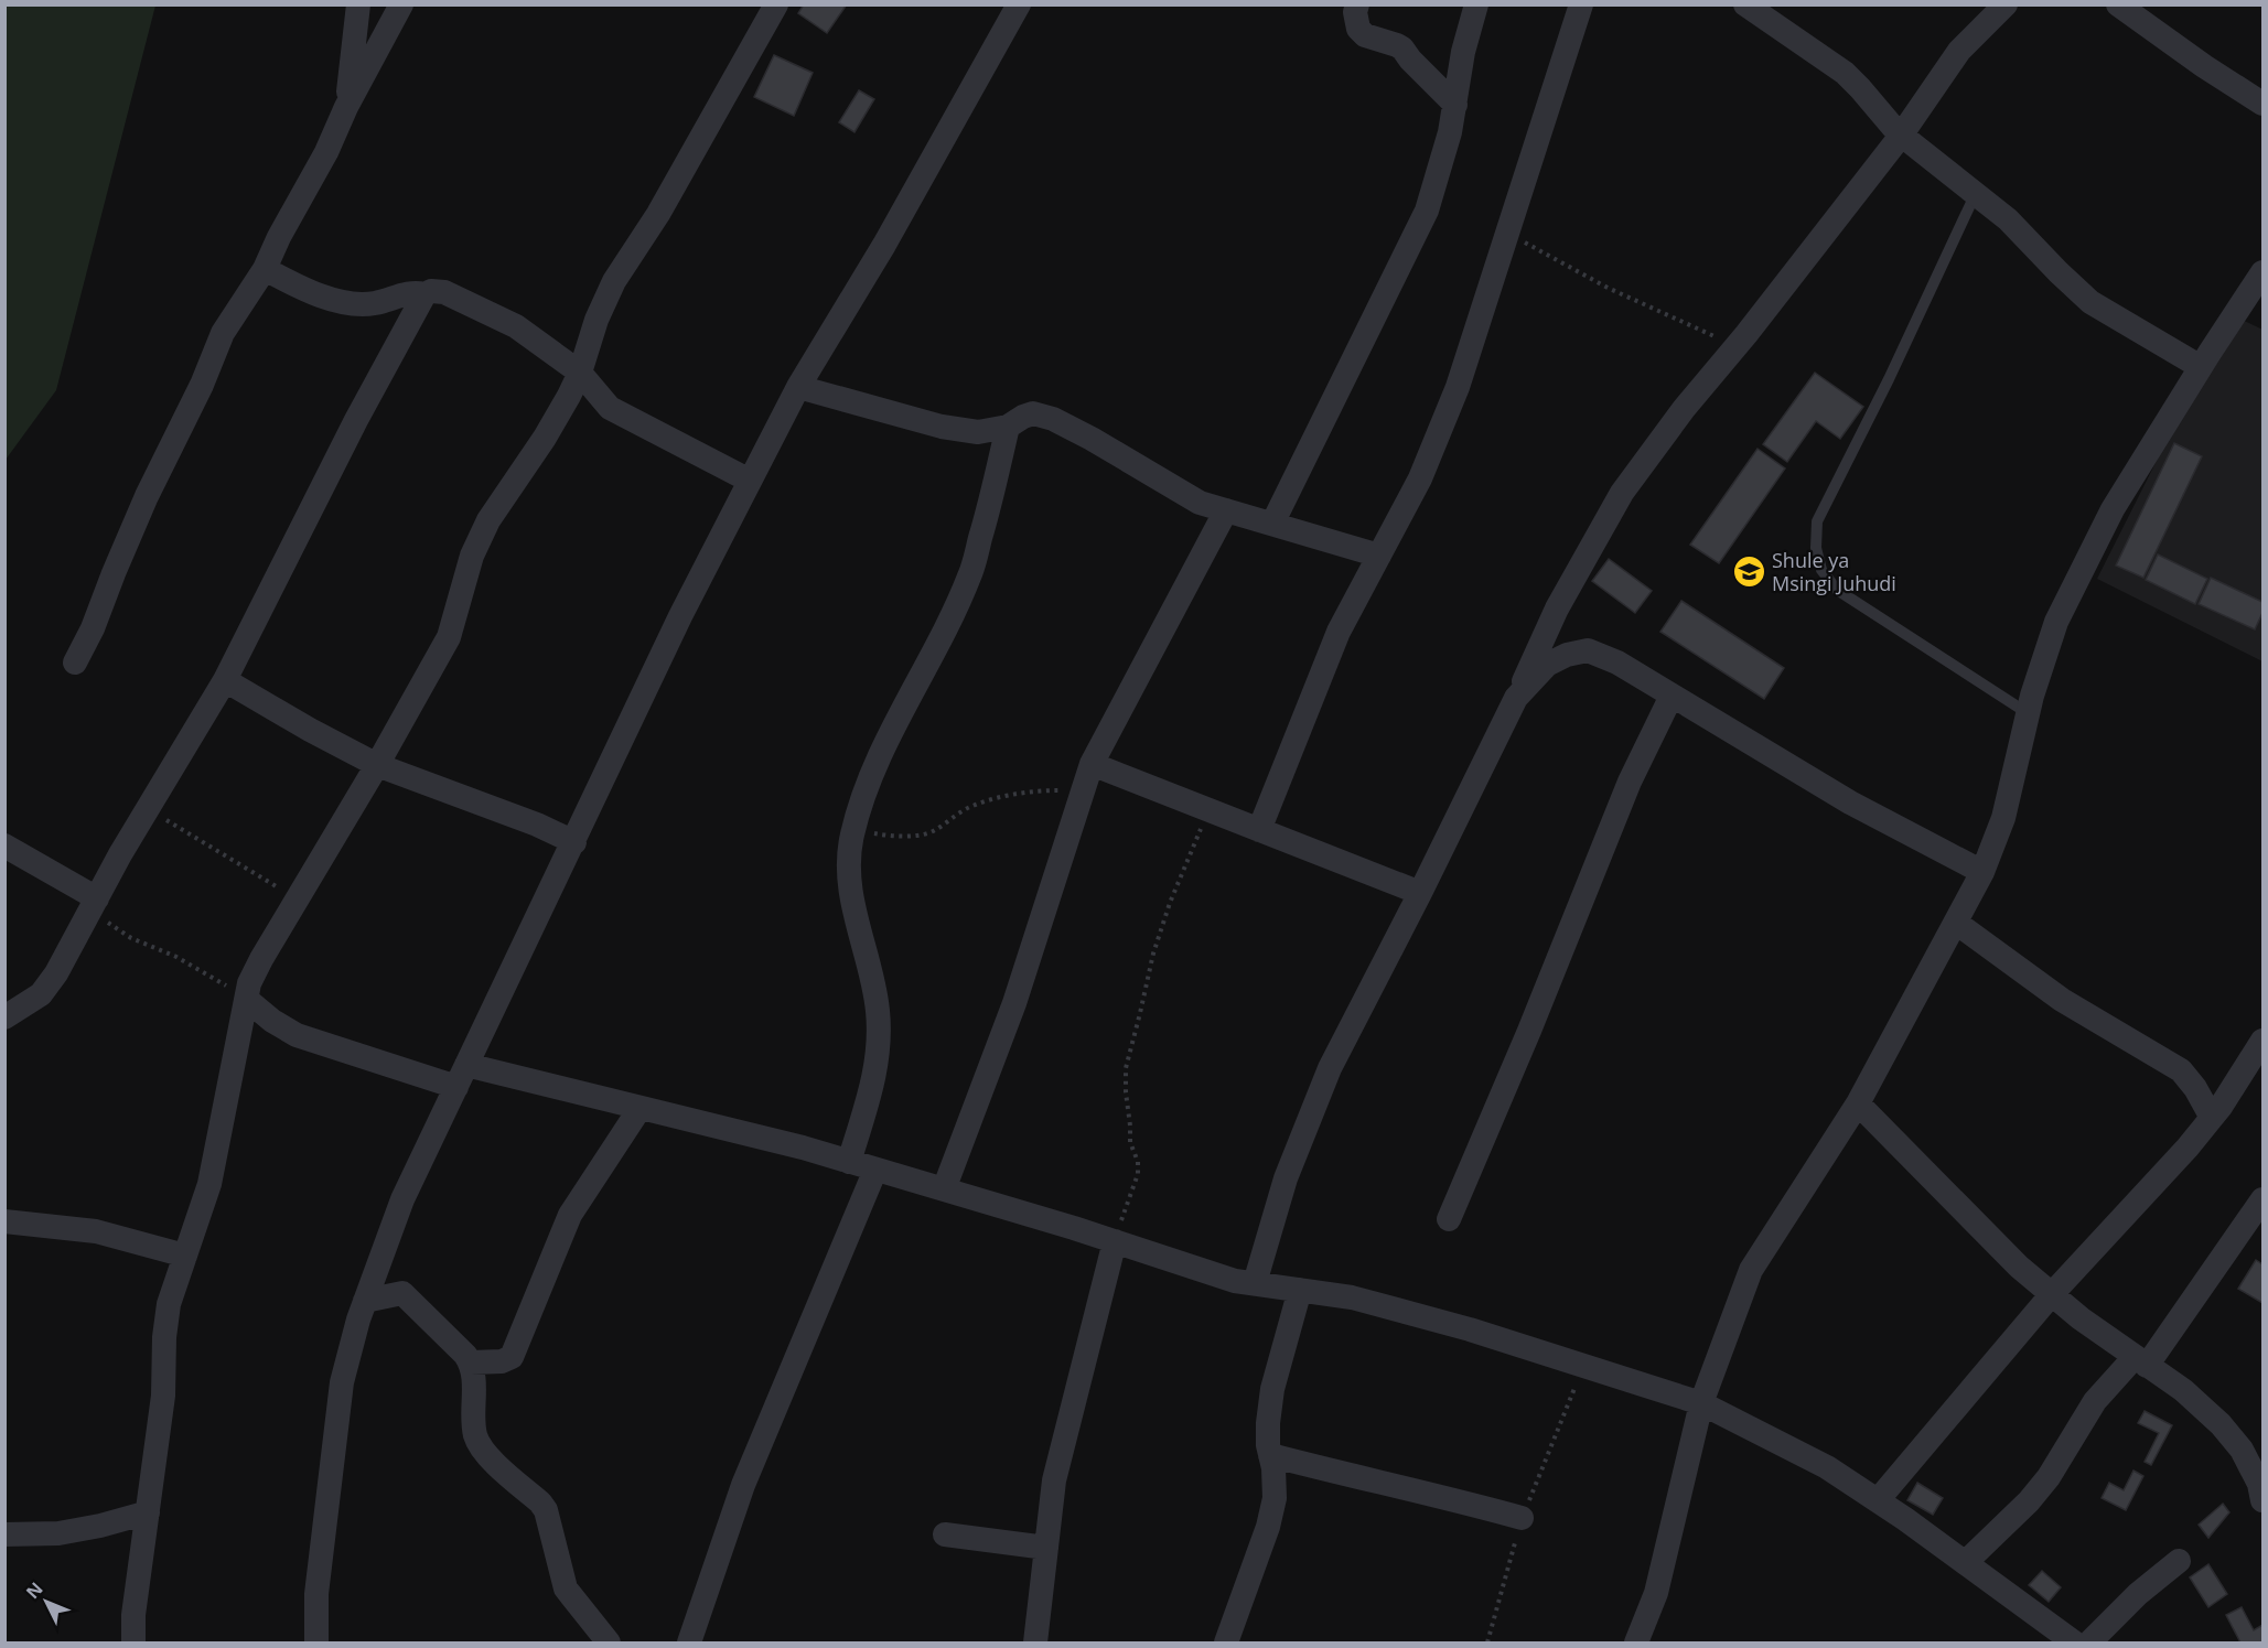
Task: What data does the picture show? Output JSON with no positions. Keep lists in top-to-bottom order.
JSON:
{
  "places": {
    "school or university": ["Shule ya Msingi Juhudi"]
  },
  "north": "top left"
}
